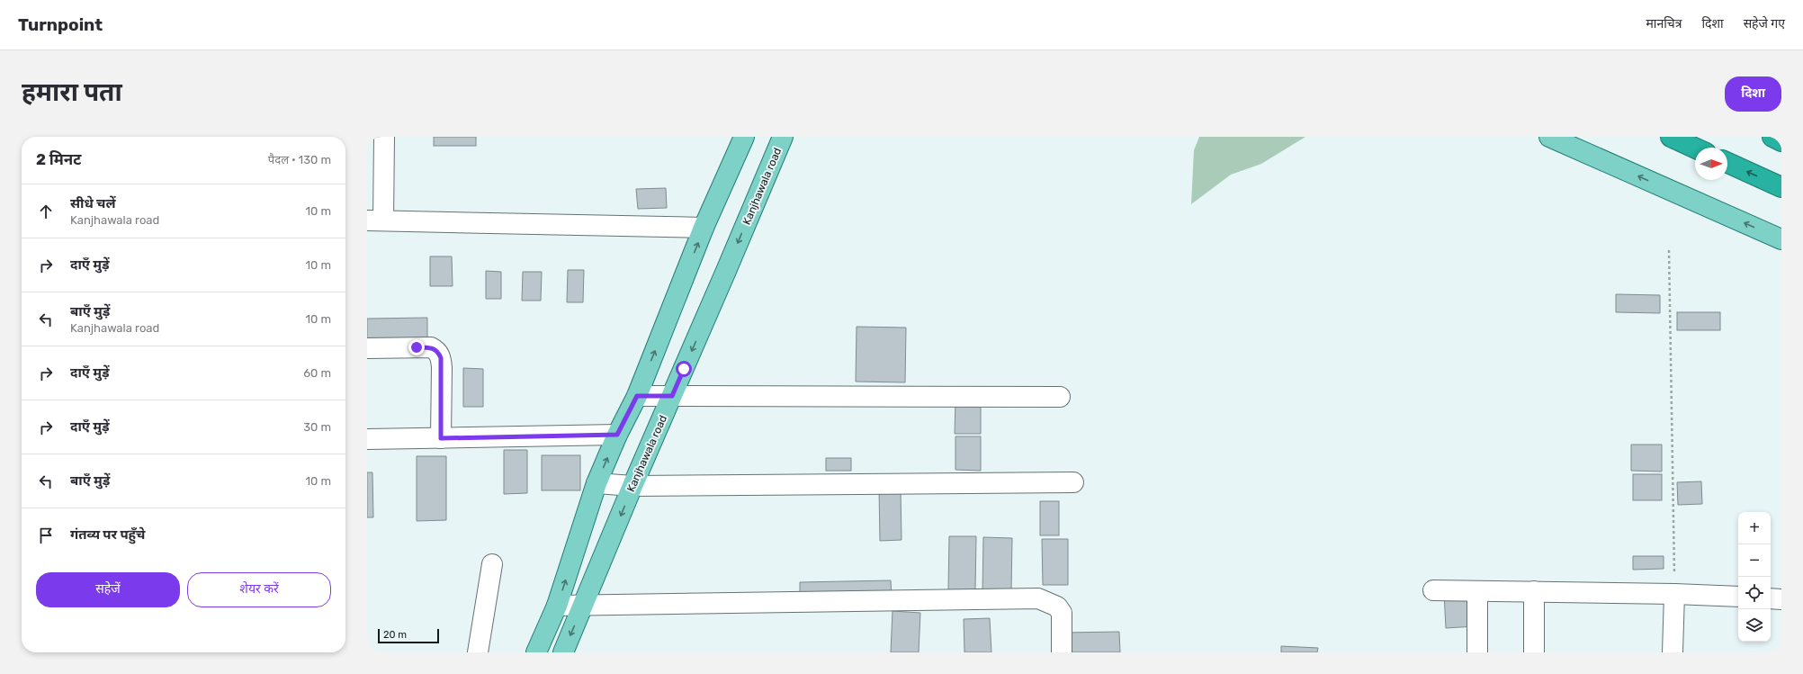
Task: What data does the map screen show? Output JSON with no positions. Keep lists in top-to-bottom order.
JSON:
{
  "streets": {
    "main road": ["Kanjhawala road"]
  },
  "scale_bar": "20 m",
  "north": "right",
  "page": {
    "header": "Turnpoint",
    "nav": ["मानचित्र", "दिशा", "सहेजे गए"],
    "buttons": [
      "दिशा",
      ["सहेजें", "शेयर करें"]
    ],
    "title": "हमारा पता",
    "heading": ["2 मिनट", "पैदल · 130 m"],
    "list": [
      ["सीधे चलें", "Kanjhawala road", "10 m"],
      ["दाएँ मुड़ें", "10 m"],
      ["बाएँ मुड़ें", "Kanjhawala road", "10 m"],
      ["दाएँ मुड़ें", "60 m"],
      ["दाएँ मुड़ें", "30 m"],
      ["बाएँ मुड़ें", "10 m"],
      "गंतव्य पर पहुँचे"
    ],
    "map_buttons": ["+", "−"],
    "scale": "20 m"
  }
}
